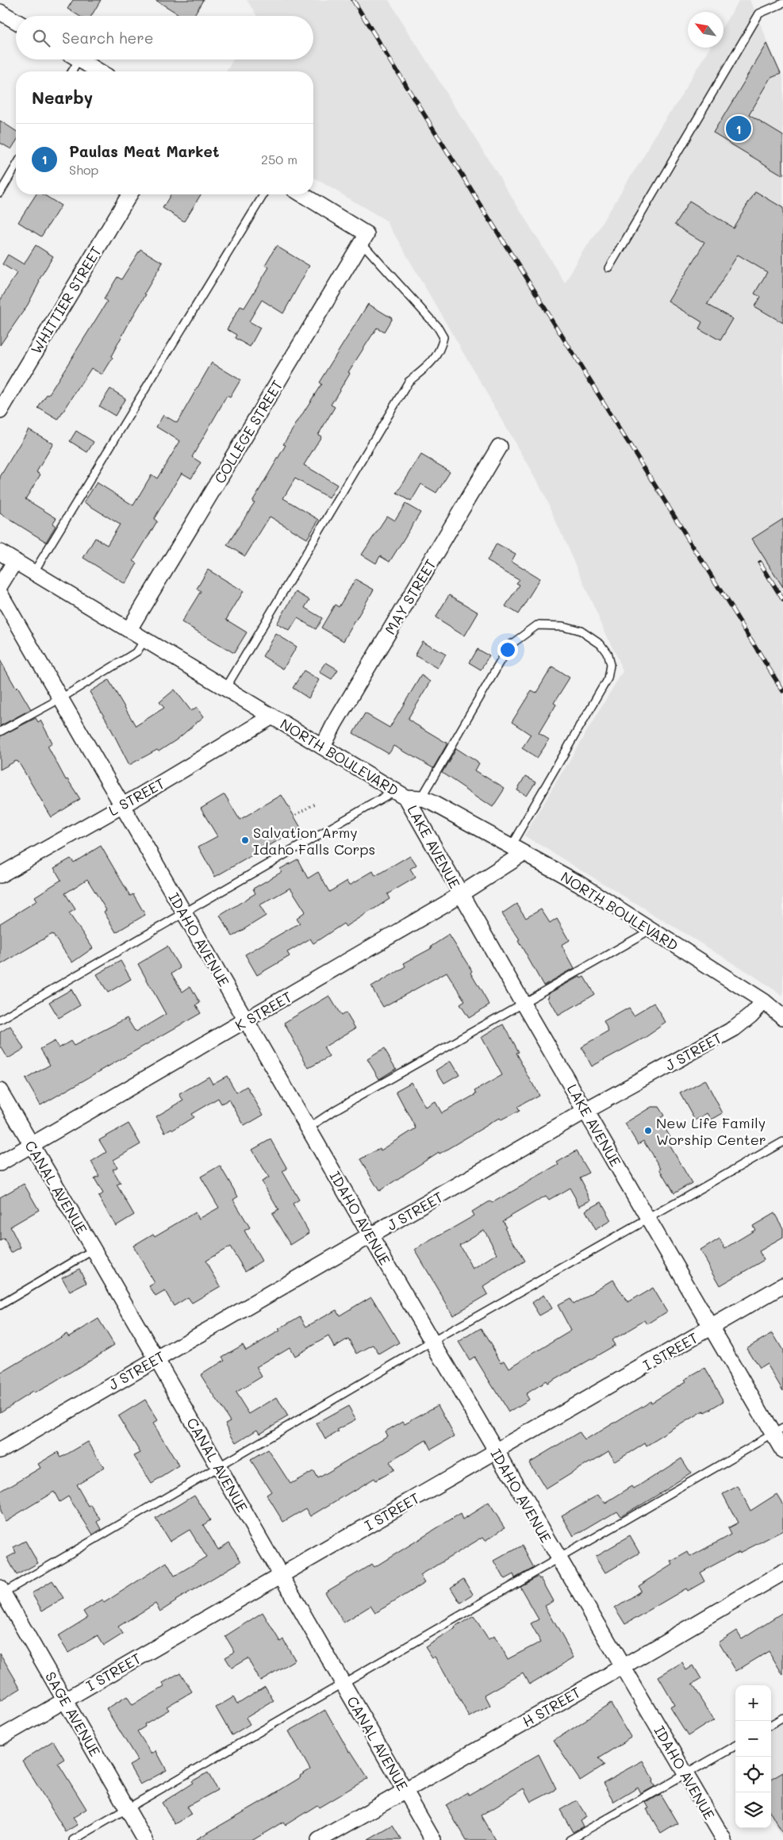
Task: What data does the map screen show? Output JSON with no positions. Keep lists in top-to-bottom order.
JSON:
{
  "streets": {
    "street": [
      "WHITTIER STREET",
      "COLLEGE STREET",
      "MAY STREET",
      "NORTH BOULEVARD",
      "L STREET",
      "LAKE AVENUE",
      "IDAHO AVENUE",
      "K STREET",
      "J STREET",
      "CANAL AVENUE",
      "I STREET",
      "H STREET",
      "SAGE AVENUE"
    ]
  },
  "crossings": [
    ["COLLEGE STREET", "NORTH BOULEVARD"],
    ["MAY STREET", "NORTH BOULEVARD"],
    ["NORTH BOULEVARD", "L STREET"],
    ["NORTH BOULEVARD", "LAKE AVENUE"],
    ["NORTH BOULEVARD", "K STREET"],
    ["NORTH BOULEVARD", "J STREET"],
    ["L STREET", "IDAHO AVENUE"],
    ["LAKE AVENUE", "K STREET"],
    ["LAKE AVENUE", "J STREET"],
    ["LAKE AVENUE", "I STREET"],
    ["IDAHO AVENUE", "K STREET"],
    ["IDAHO AVENUE", "J STREET"],
    ["IDAHO AVENUE", "I STREET"],
    ["IDAHO AVENUE", "H STREET"],
    ["K STREET", "CANAL AVENUE"],
    ["J STREET", "CANAL AVENUE"],
    ["CANAL AVENUE", "I STREET"],
    ["CANAL AVENUE", "H STREET"],
    ["I STREET", "SAGE AVENUE"]
  ],
  "places": ["Salvation Army Idaho Falls Corps", "New Life Family Worship Center"],
  "north": "top left",
  "page": {
    "search": "Search here",
    "heading": "Nearby",
    "pins": "1",
    "list": [
      {
        "mark": "1",
        "name": "Paulas Meat Market",
        "note": "Shop",
        "value": "250 m"
      }
    ],
    "map_buttons": ["+", "−"]
  }
}
